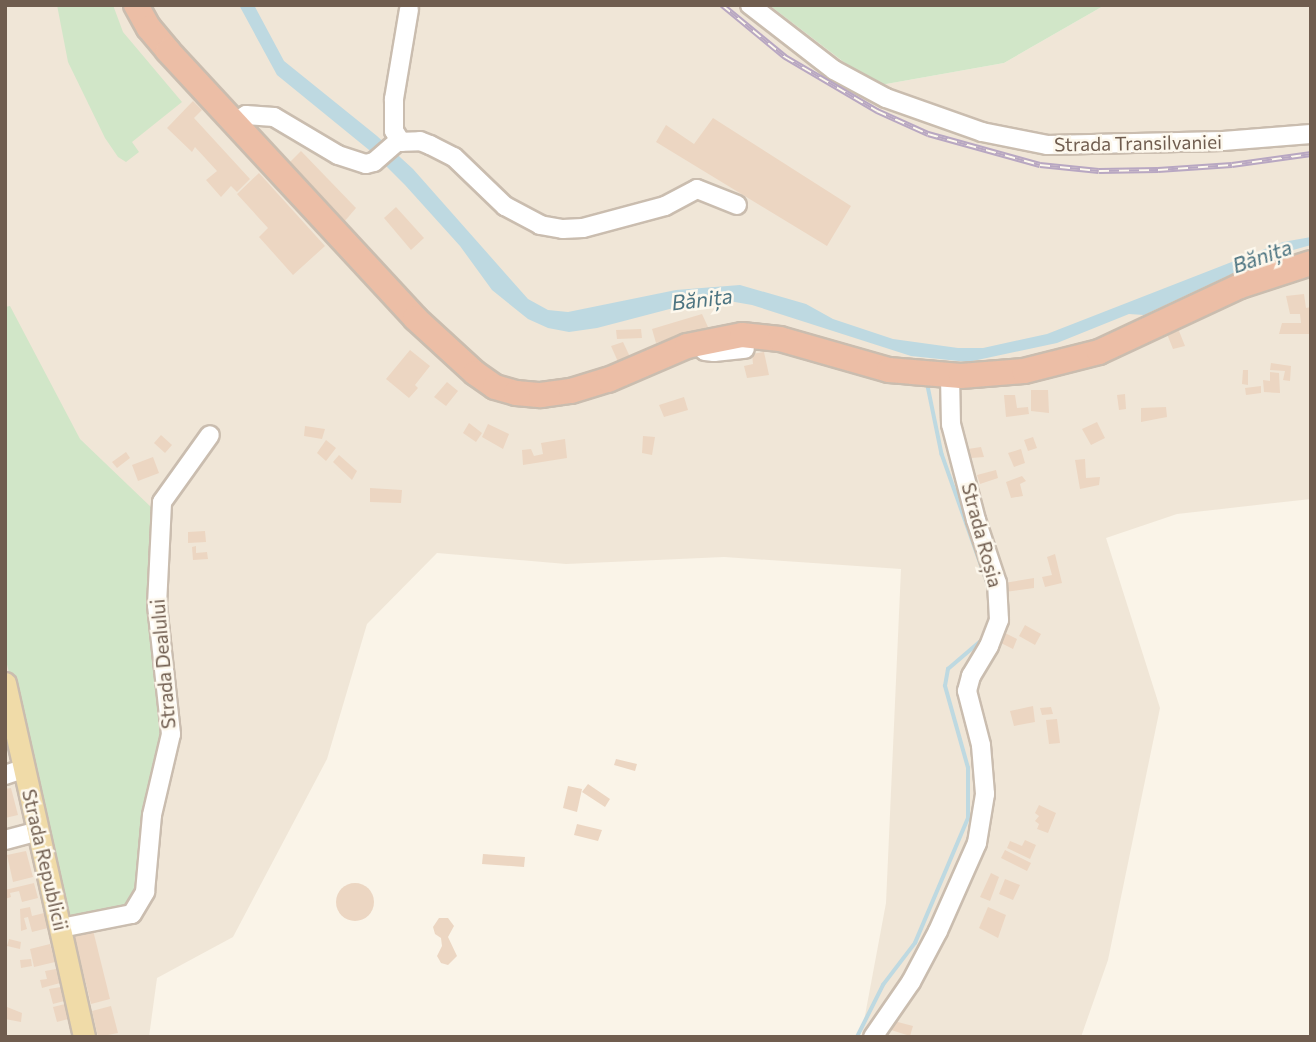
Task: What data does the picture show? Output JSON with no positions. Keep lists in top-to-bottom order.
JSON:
{
  "streets": {
    "main road": ["Strada Republicii"],
    "street": ["Strada Transilvaniei", "Strada Roșia", "Strada Dealului"]
  },
  "crossings": [
    ["Strada Dealului", "Strada Republicii"]
  ],
  "water": ["Bănița"]
}
